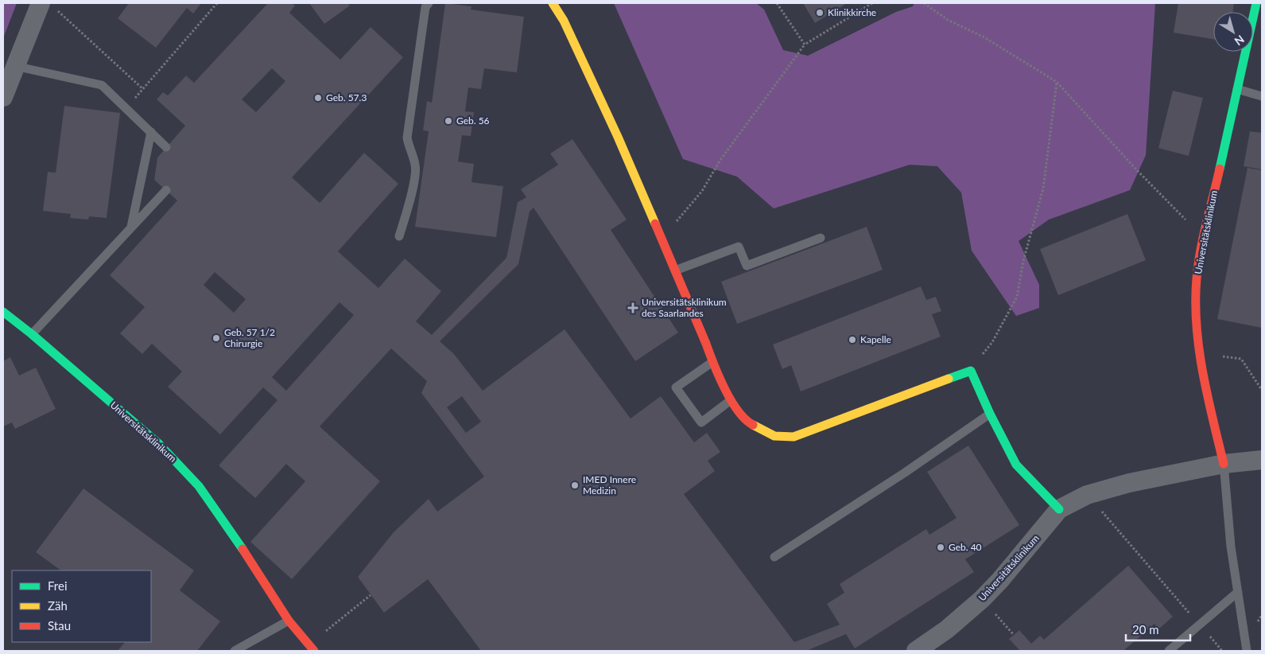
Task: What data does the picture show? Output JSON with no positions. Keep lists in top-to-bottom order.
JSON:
{
  "streets": {
    "street": ["Universitätsklinikum"]
  },
  "places": {
    "other": [
      "Klinikkirche",
      "Geb. 57.3",
      "Geb. 56",
      "Geb. 57 1/2 Chirurgie",
      "Kapelle",
      "IMED Innere Medizin",
      "Geb. 40"
    ],
    "health": ["Universitätsklinikum des Saarlandes"]
  },
  "legend": ["Frei", "Zäh", "Stau"],
  "scale_bar": "20 m",
  "north": "bottom right"
}
